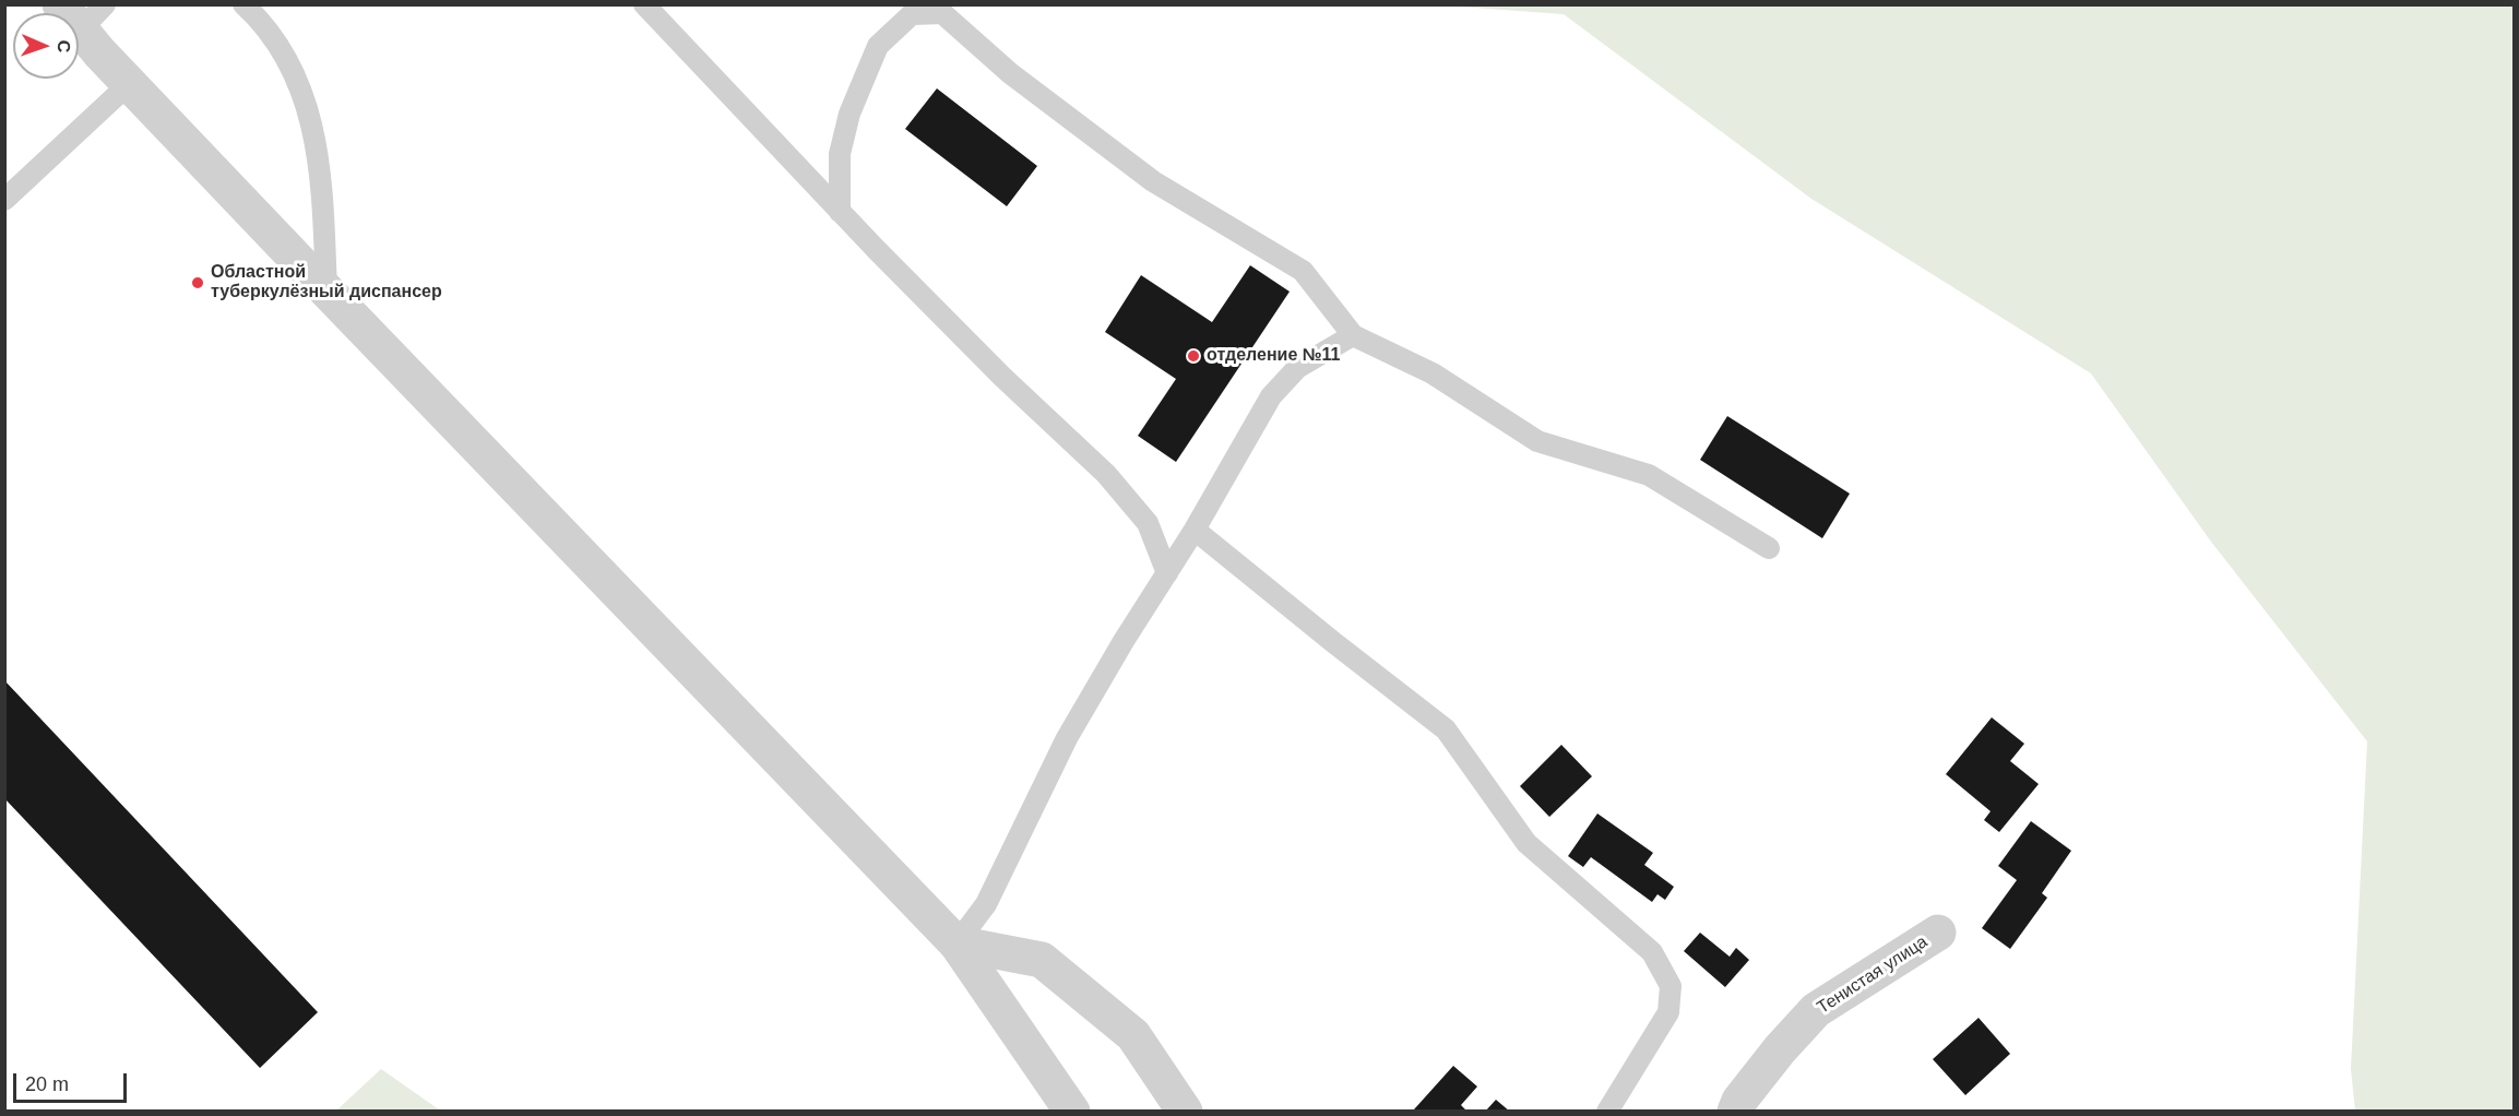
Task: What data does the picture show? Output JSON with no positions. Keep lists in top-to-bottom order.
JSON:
{
  "streets": {
    "street": ["Тенистая улица"]
  },
  "places": ["Областной туберкулёзный диспансер", "отделение №11"],
  "scale_bar": "20 m",
  "north": "right"
}
